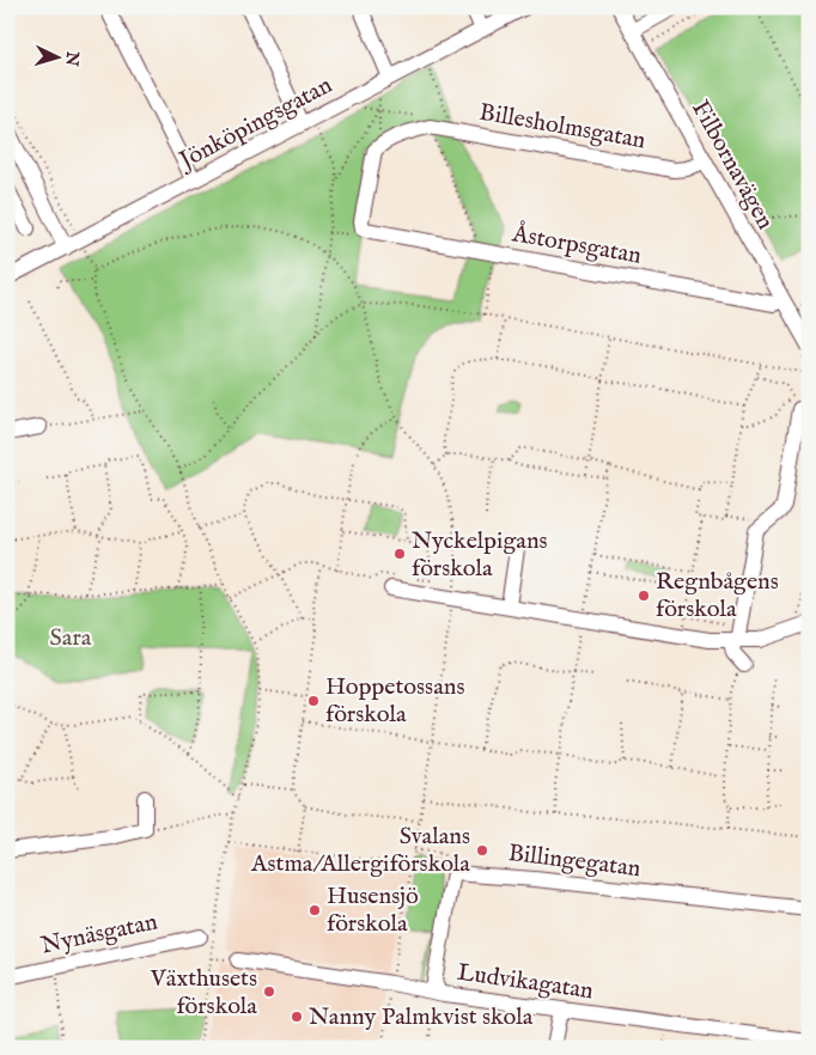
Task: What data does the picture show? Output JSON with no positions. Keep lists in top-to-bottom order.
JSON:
{
  "streets": {
    "street": [
      "Jönköpingsgatan",
      "Billesholmsgatan",
      "Filbornavägen",
      "Åstorpsgatan",
      "Billingegatan",
      "Nynäsgatan",
      "Ludvikagatan"
    ]
  },
  "crossings": [
    ["Billesholmsgatan", "Filbornavägen"],
    ["Filbornavägen", "Åstorpsgatan"]
  ],
  "parks": ["Sara"],
  "places": [
    "Nyckelpigans förskola",
    "Regnbågens förskola",
    "Hoppetossans förskola",
    "Svalans Astma/Allergiförskola",
    "Husensjö förskola",
    "Växthusets förskola",
    "Nanny Palmkvist skola"
  ],
  "north": "right"
}
